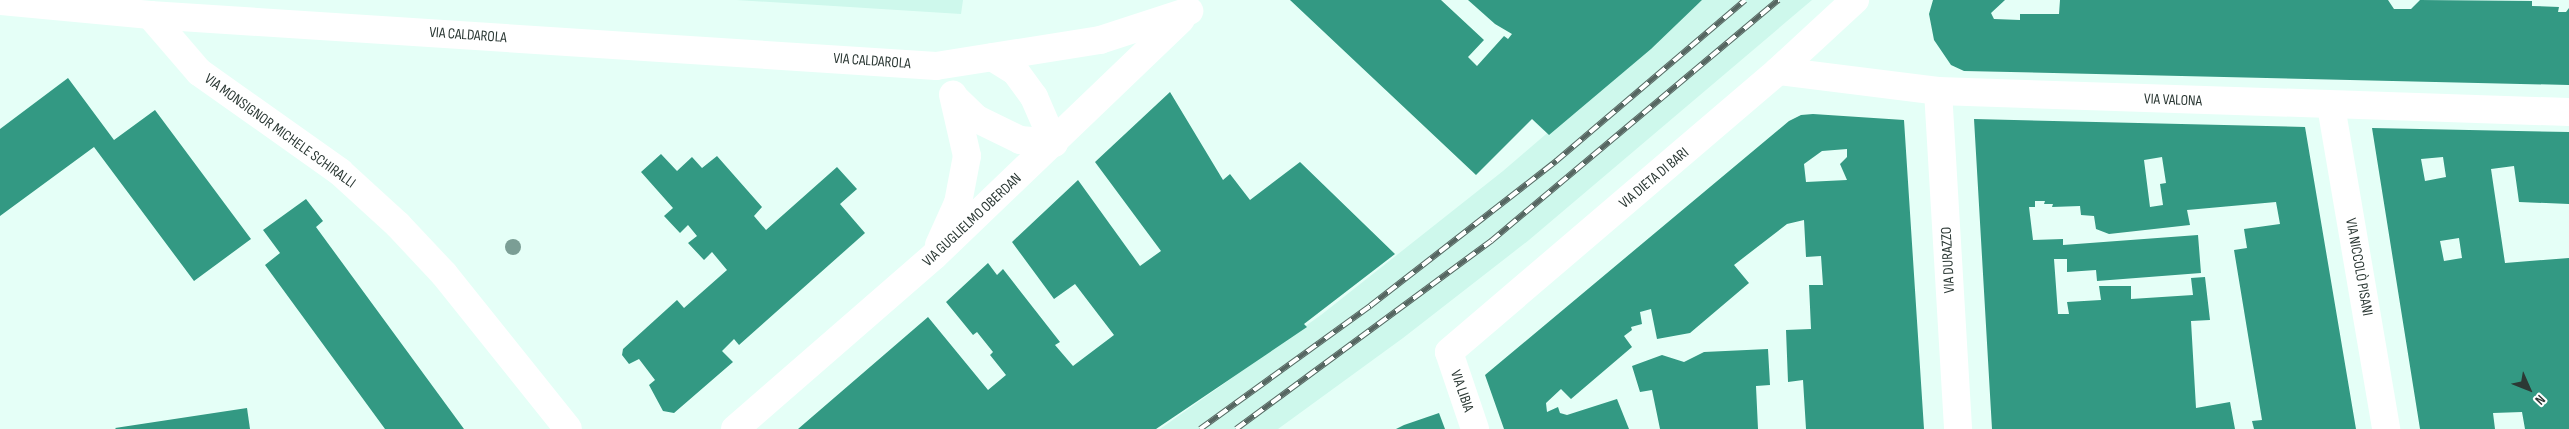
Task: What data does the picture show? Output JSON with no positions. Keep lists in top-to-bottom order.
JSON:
{
  "streets": {
    "street": [
      "VIA CALDAROLA",
      "VIA VALONA",
      "VIA MONSIGNOR MICHELE SCHIRALLI",
      "VIA DIETA DI BARI",
      "VIA GUGLIELMO OBERDAN",
      "VIA DURAZZO",
      "VIA NICCOLÒ PISANI",
      "VIA LIBIA"
    ]
  },
  "crossings": [
    ["VIA CALDAROLA", "VIA MONSIGNOR MICHELE SCHIRALLI"],
    ["VIA CALDAROLA", "VIA GUGLIELMO OBERDAN"],
    ["VIA VALONA", "VIA DIETA DI BARI"],
    ["VIA VALONA", "VIA DURAZZO"],
    ["VIA VALONA", "VIA NICCOLÒ PISANI"],
    ["VIA DIETA DI BARI", "VIA LIBIA"]
  ],
  "north": "bottom right"
}
